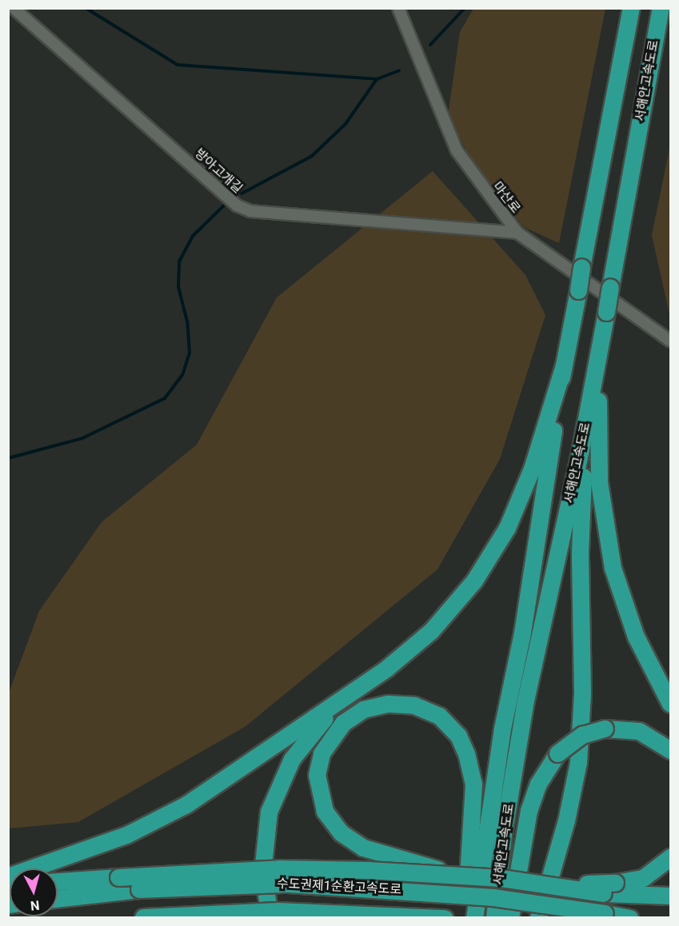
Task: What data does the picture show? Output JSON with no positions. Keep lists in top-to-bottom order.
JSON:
{
  "streets": {
    "highway": ["서해안고속도로", "수도권제1순환고속도로"],
    "street": ["방아고개길", "마산로"]
  },
  "crossings": [
    ["방아고개길", "마산로"]
  ],
  "north": "bottom"
}
